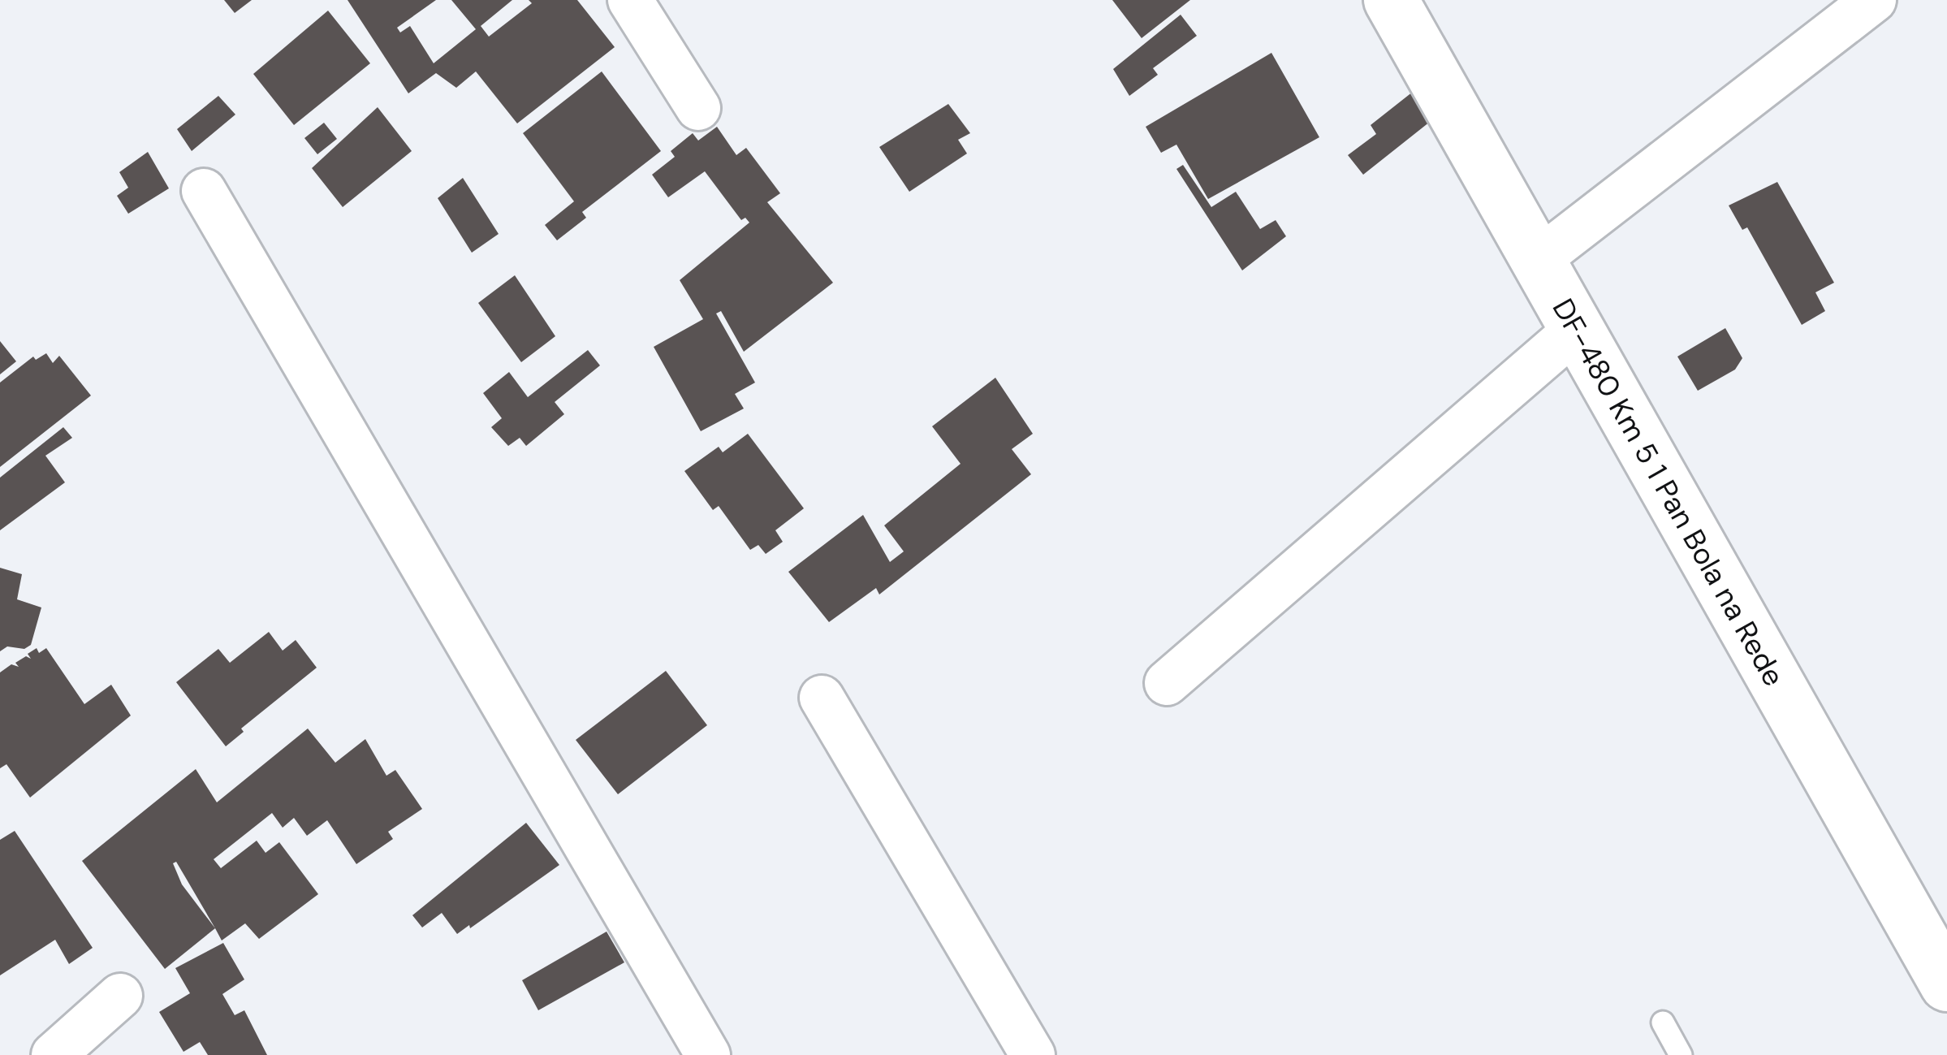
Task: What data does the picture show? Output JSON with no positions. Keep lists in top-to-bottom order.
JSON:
{
  "streets": {
    "street": ["DF-480 Km 5 1 Pan Bola na Rede"]
  }
}
